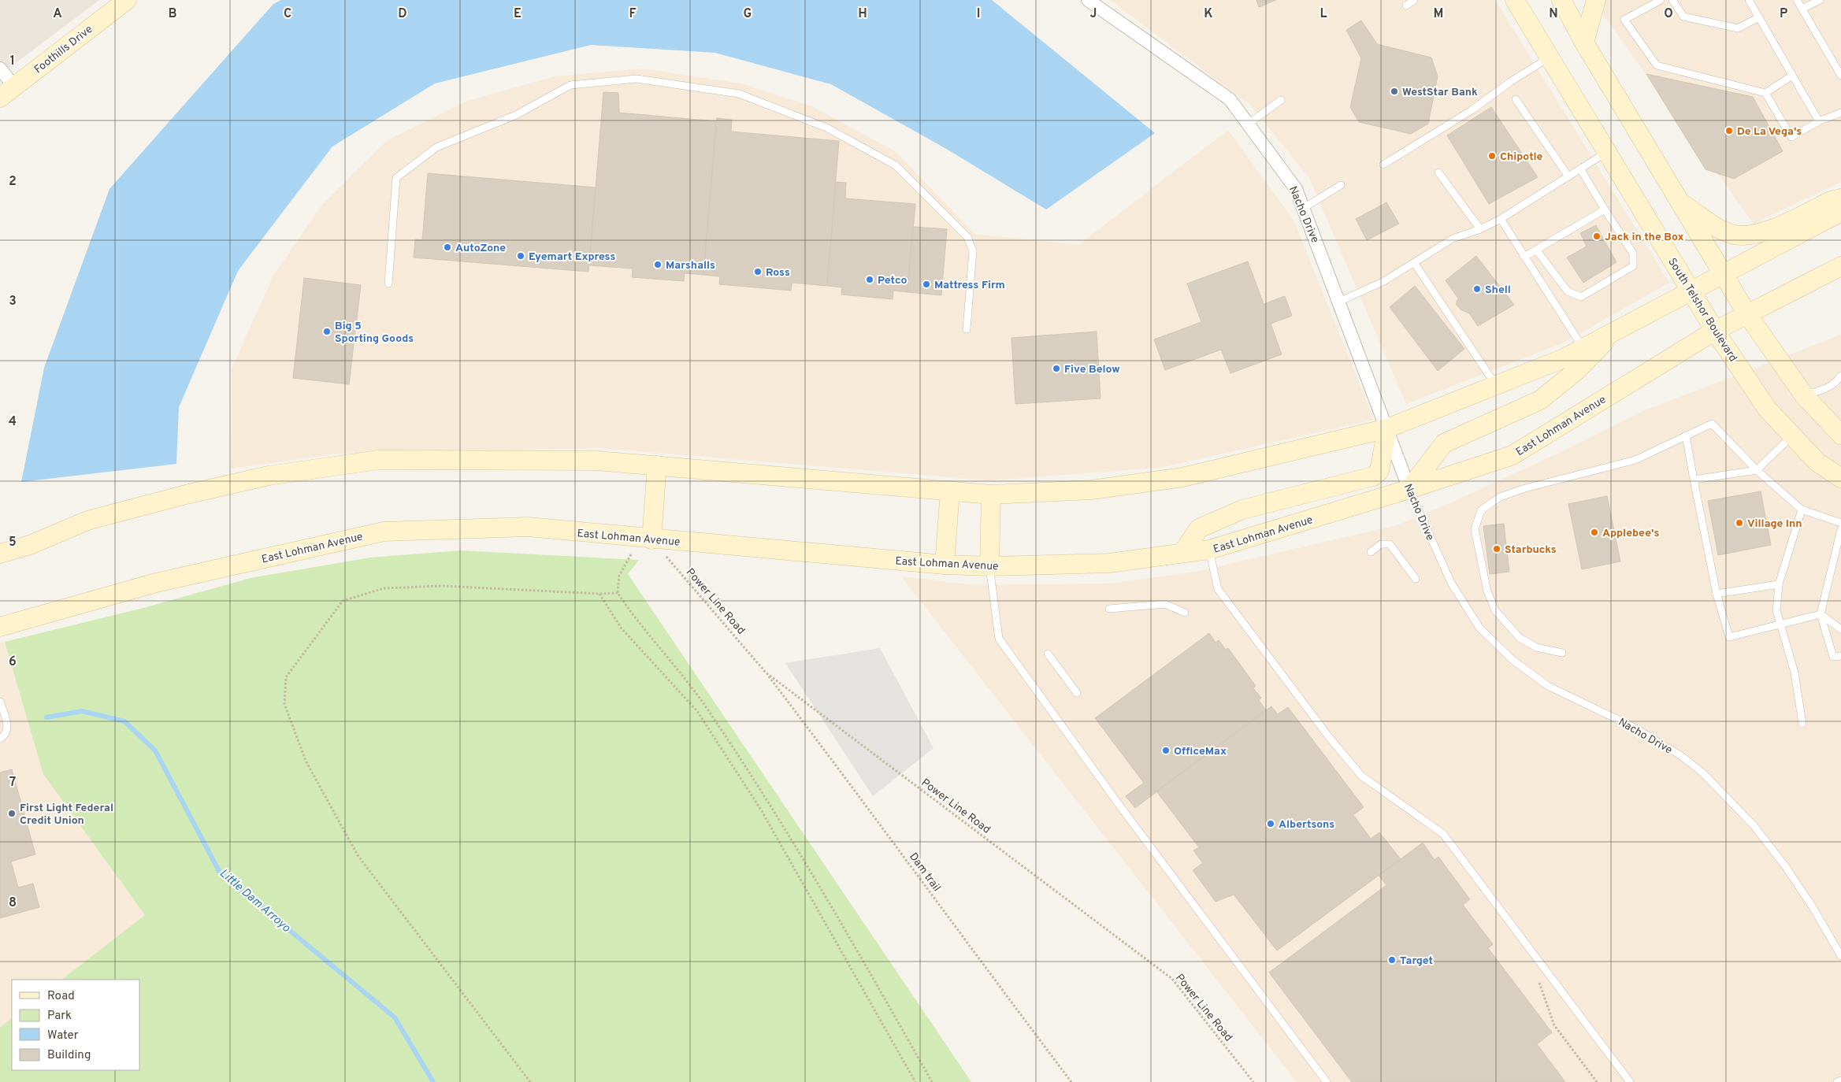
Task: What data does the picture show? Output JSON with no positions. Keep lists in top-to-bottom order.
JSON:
{
  "streets": {
    "main road": ["Foothills Drive", "South Telshor Boulevard", "East Lohman Avenue"],
    "street": ["Nacho Drive"],
    "path": ["Power Line Road", "Dam trail"]
  },
  "crossings": [
    ["Nacho Drive", "East Lohman Avenue"],
    ["South Telshor Boulevard", "East Lohman Avenue"],
    ["East Lohman Avenue", "Power Line Road"],
    ["Power Line Road", "Dam trail"]
  ],
  "water": ["Little Dam Arroyo"],
  "places": [
    "WestStar Bank",
    "De La Vega's",
    "Chipotle",
    "Jack in the Box",
    "AutoZone",
    "Eyemart Express",
    "Marshalls",
    "Ross",
    "Petco",
    "Mattress Firm",
    "Shell",
    "Big 5 Sporting Goods",
    "Five Below",
    "Village Inn",
    "Applebee's",
    "Starbucks",
    "OfficeMax",
    "First Light Federal Credit Union",
    "Albertsons",
    "Target"
  ],
  "legend": [
    "Road",
    "Park",
    "Water",
    "Building"
  ],
  "grid": {
    "columns": [
      "A",
      "B",
      "C",
      "D",
      "E",
      "F",
      "G",
      "H",
      "I",
      "J",
      "K",
      "L",
      "M",
      "N",
      "O",
      "P"
    ],
    "rows": [
      "1",
      "2",
      "3",
      "4",
      "5",
      "6",
      "7",
      "8"
    ]
  }
}
